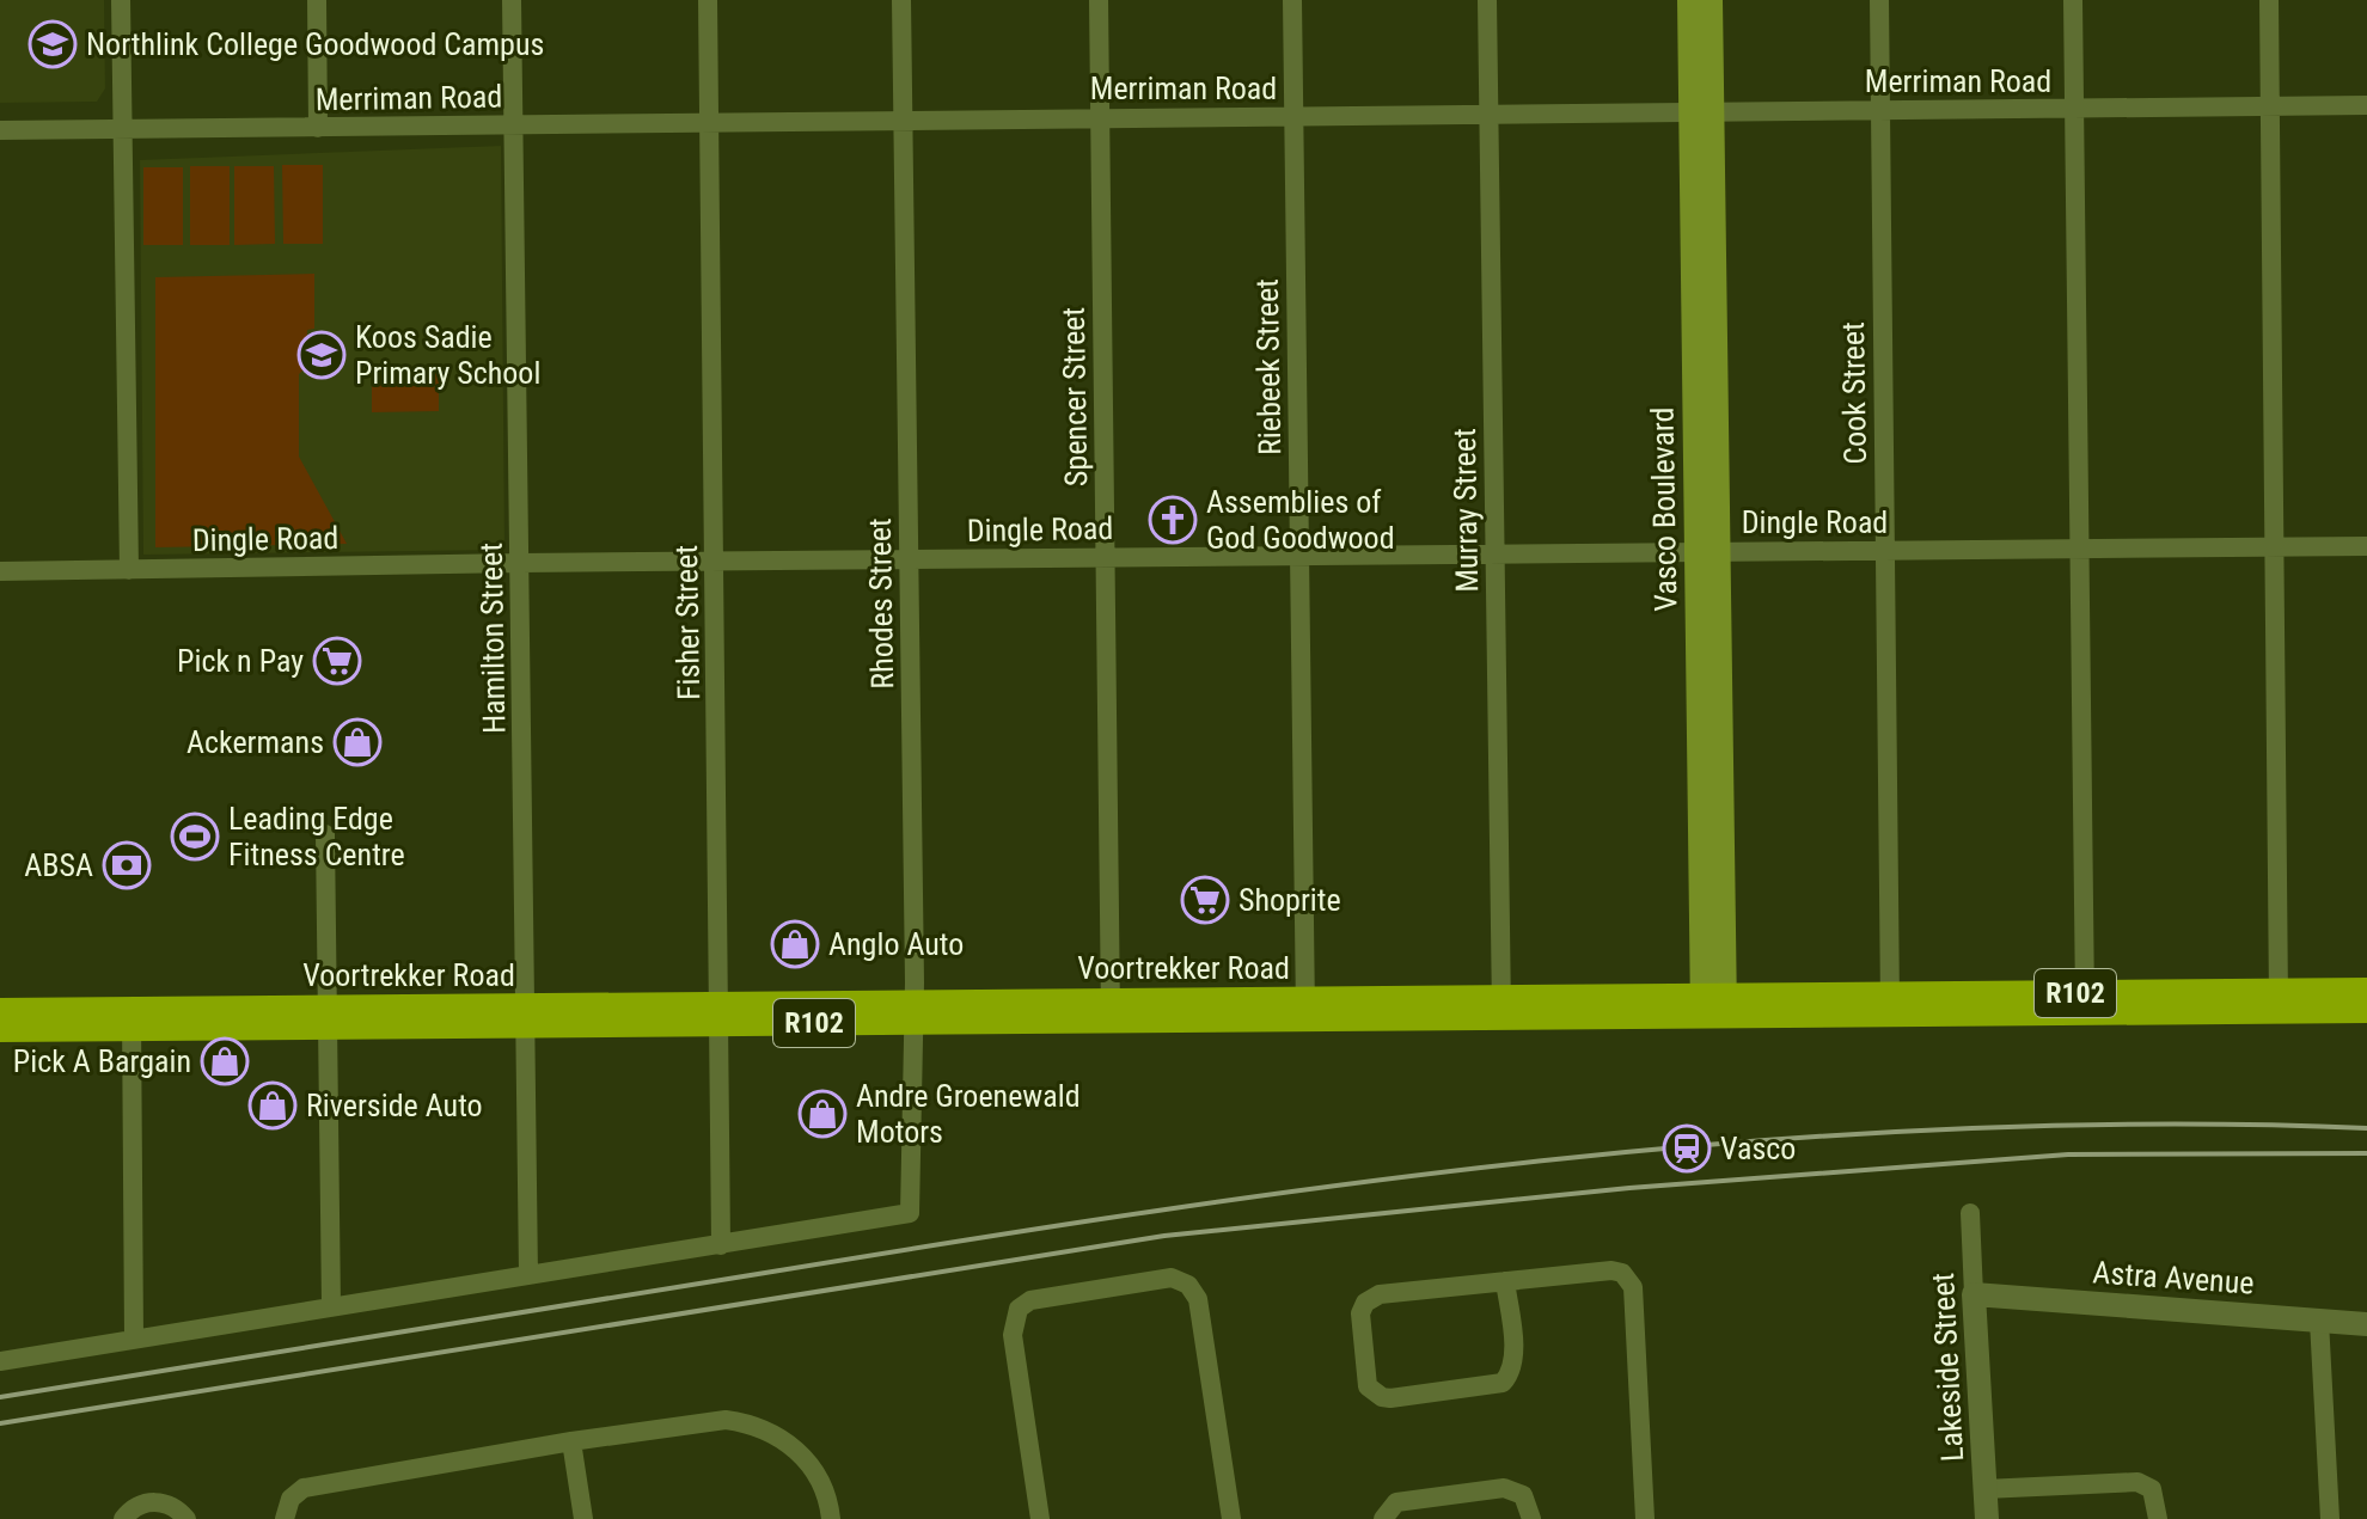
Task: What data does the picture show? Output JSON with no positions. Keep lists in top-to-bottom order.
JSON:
{
  "streets": {
    "main road": ["Vasco Boulevard", "Voortrekker Road", "R102"],
    "street": [
      "Merriman Road",
      "Riebeek Street",
      "Cook Street",
      "Spencer Street",
      "Murray Street",
      "Dingle Road",
      "Rhodes Street",
      "Fisher Street",
      "Hamilton Street",
      "Astra Avenue",
      "Lakeside Street"
    ]
  },
  "crossings": [
    ["Merriman Road", "Riebeek Street"],
    ["Merriman Road", "Cook Street"],
    ["Merriman Road", "Spencer Street"],
    ["Merriman Road", "Vasco Boulevard"],
    ["Merriman Road", "Murray Street"],
    ["Merriman Road", "Rhodes Street"],
    ["Merriman Road", "Fisher Street"],
    ["Merriman Road", "Hamilton Street"],
    ["Riebeek Street", "Dingle Road"],
    ["Riebeek Street", "Voortrekker Road"],
    ["Cook Street", "Dingle Road"],
    ["Cook Street", "Voortrekker Road"],
    ["Spencer Street", "Dingle Road"],
    ["Spencer Street", "Voortrekker Road"],
    ["Vasco Boulevard", "Dingle Road"],
    ["Vasco Boulevard", "Voortrekker Road"],
    ["Murray Street", "Dingle Road"],
    ["Murray Street", "Voortrekker Road"],
    ["Dingle Road", "Rhodes Street"],
    ["Dingle Road", "Fisher Street"],
    ["Dingle Road", "Hamilton Street"],
    ["Rhodes Street", "Fisher Street"],
    ["Rhodes Street", "Voortrekker Road"],
    ["Fisher Street", "Voortrekker Road"],
    ["Hamilton Street", "Voortrekker Road"],
    ["Astra Avenue", "Lakeside Street"]
  ],
  "places": {
    "school or university": ["Northlink College Goodwood Campus", "Koos Sadie Primary School"],
    "church": ["Assemblies of God Goodwood"],
    "supermarket": ["Pick n Pay", "Shoprite"],
    "shop": [
      "Ackermans",
      "Anglo Auto",
      "Pick A Bargain",
      "Riverside Auto",
      "Andre Groenewald Motors"
    ],
    "sports": ["Leading Edge Fitness Centre"],
    "bank": ["ABSA"],
    "station": ["Vasco"]
  }
}
